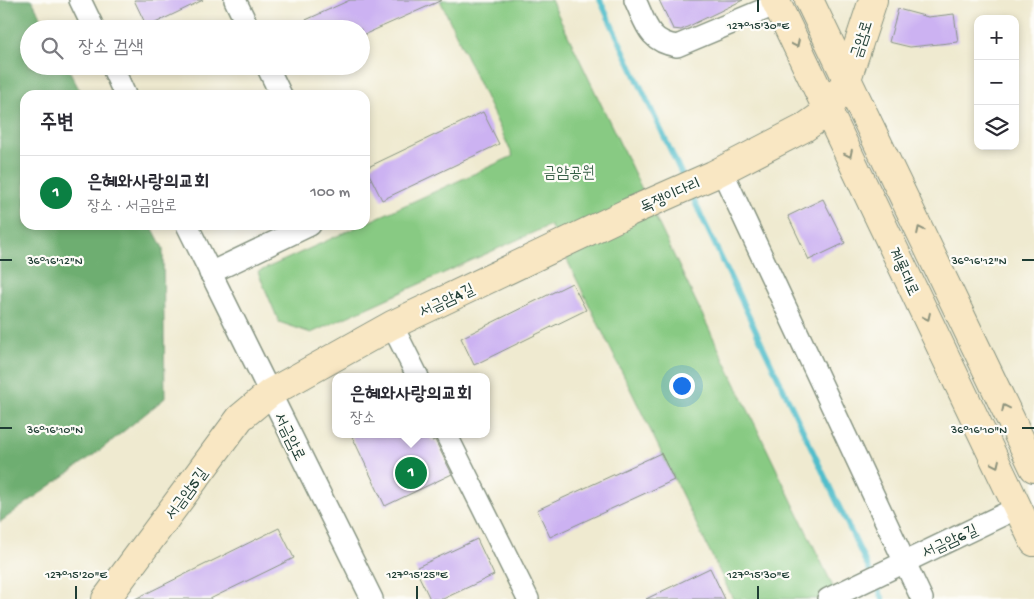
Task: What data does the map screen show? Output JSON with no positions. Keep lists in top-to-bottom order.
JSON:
{
  "streets": {
    "main road": [
      "금암로",
      "독쟁이다리",
      "계룡대로",
      "서금암4길",
      "서금암5길"
    ],
    "street": ["서금암로", "서금암6길"]
  },
  "crossings": [
    ["금암로", "계룡대로"],
    ["독쟁이다리", "서금암4길"],
    ["계룡대로", "서금암6길"],
    ["서금암4길", "서금암로"],
    ["서금암4길", "서금암5길"],
    ["서금암로", "서금암5길"]
  ],
  "parks": ["금암공원"],
  "page": {
    "map_buttons": ["+", "−"],
    "search": "장소 검색",
    "heading": "주변",
    "list": [
      {
        "mark": "1",
        "name": "은혜와사랑의교회",
        "note": "장소 · 서금암로",
        "value": "100 m"
      }
    ],
    "popup": ["은혜와사랑의교회", "장소"],
    "pins": "1"
  },
  "coordinates": [
    "127°15'30\"E",
    "36°16'12\"N",
    "36°16'10\"N",
    "127°15'20\"E",
    "127°15'25\"E"
  ]
}
